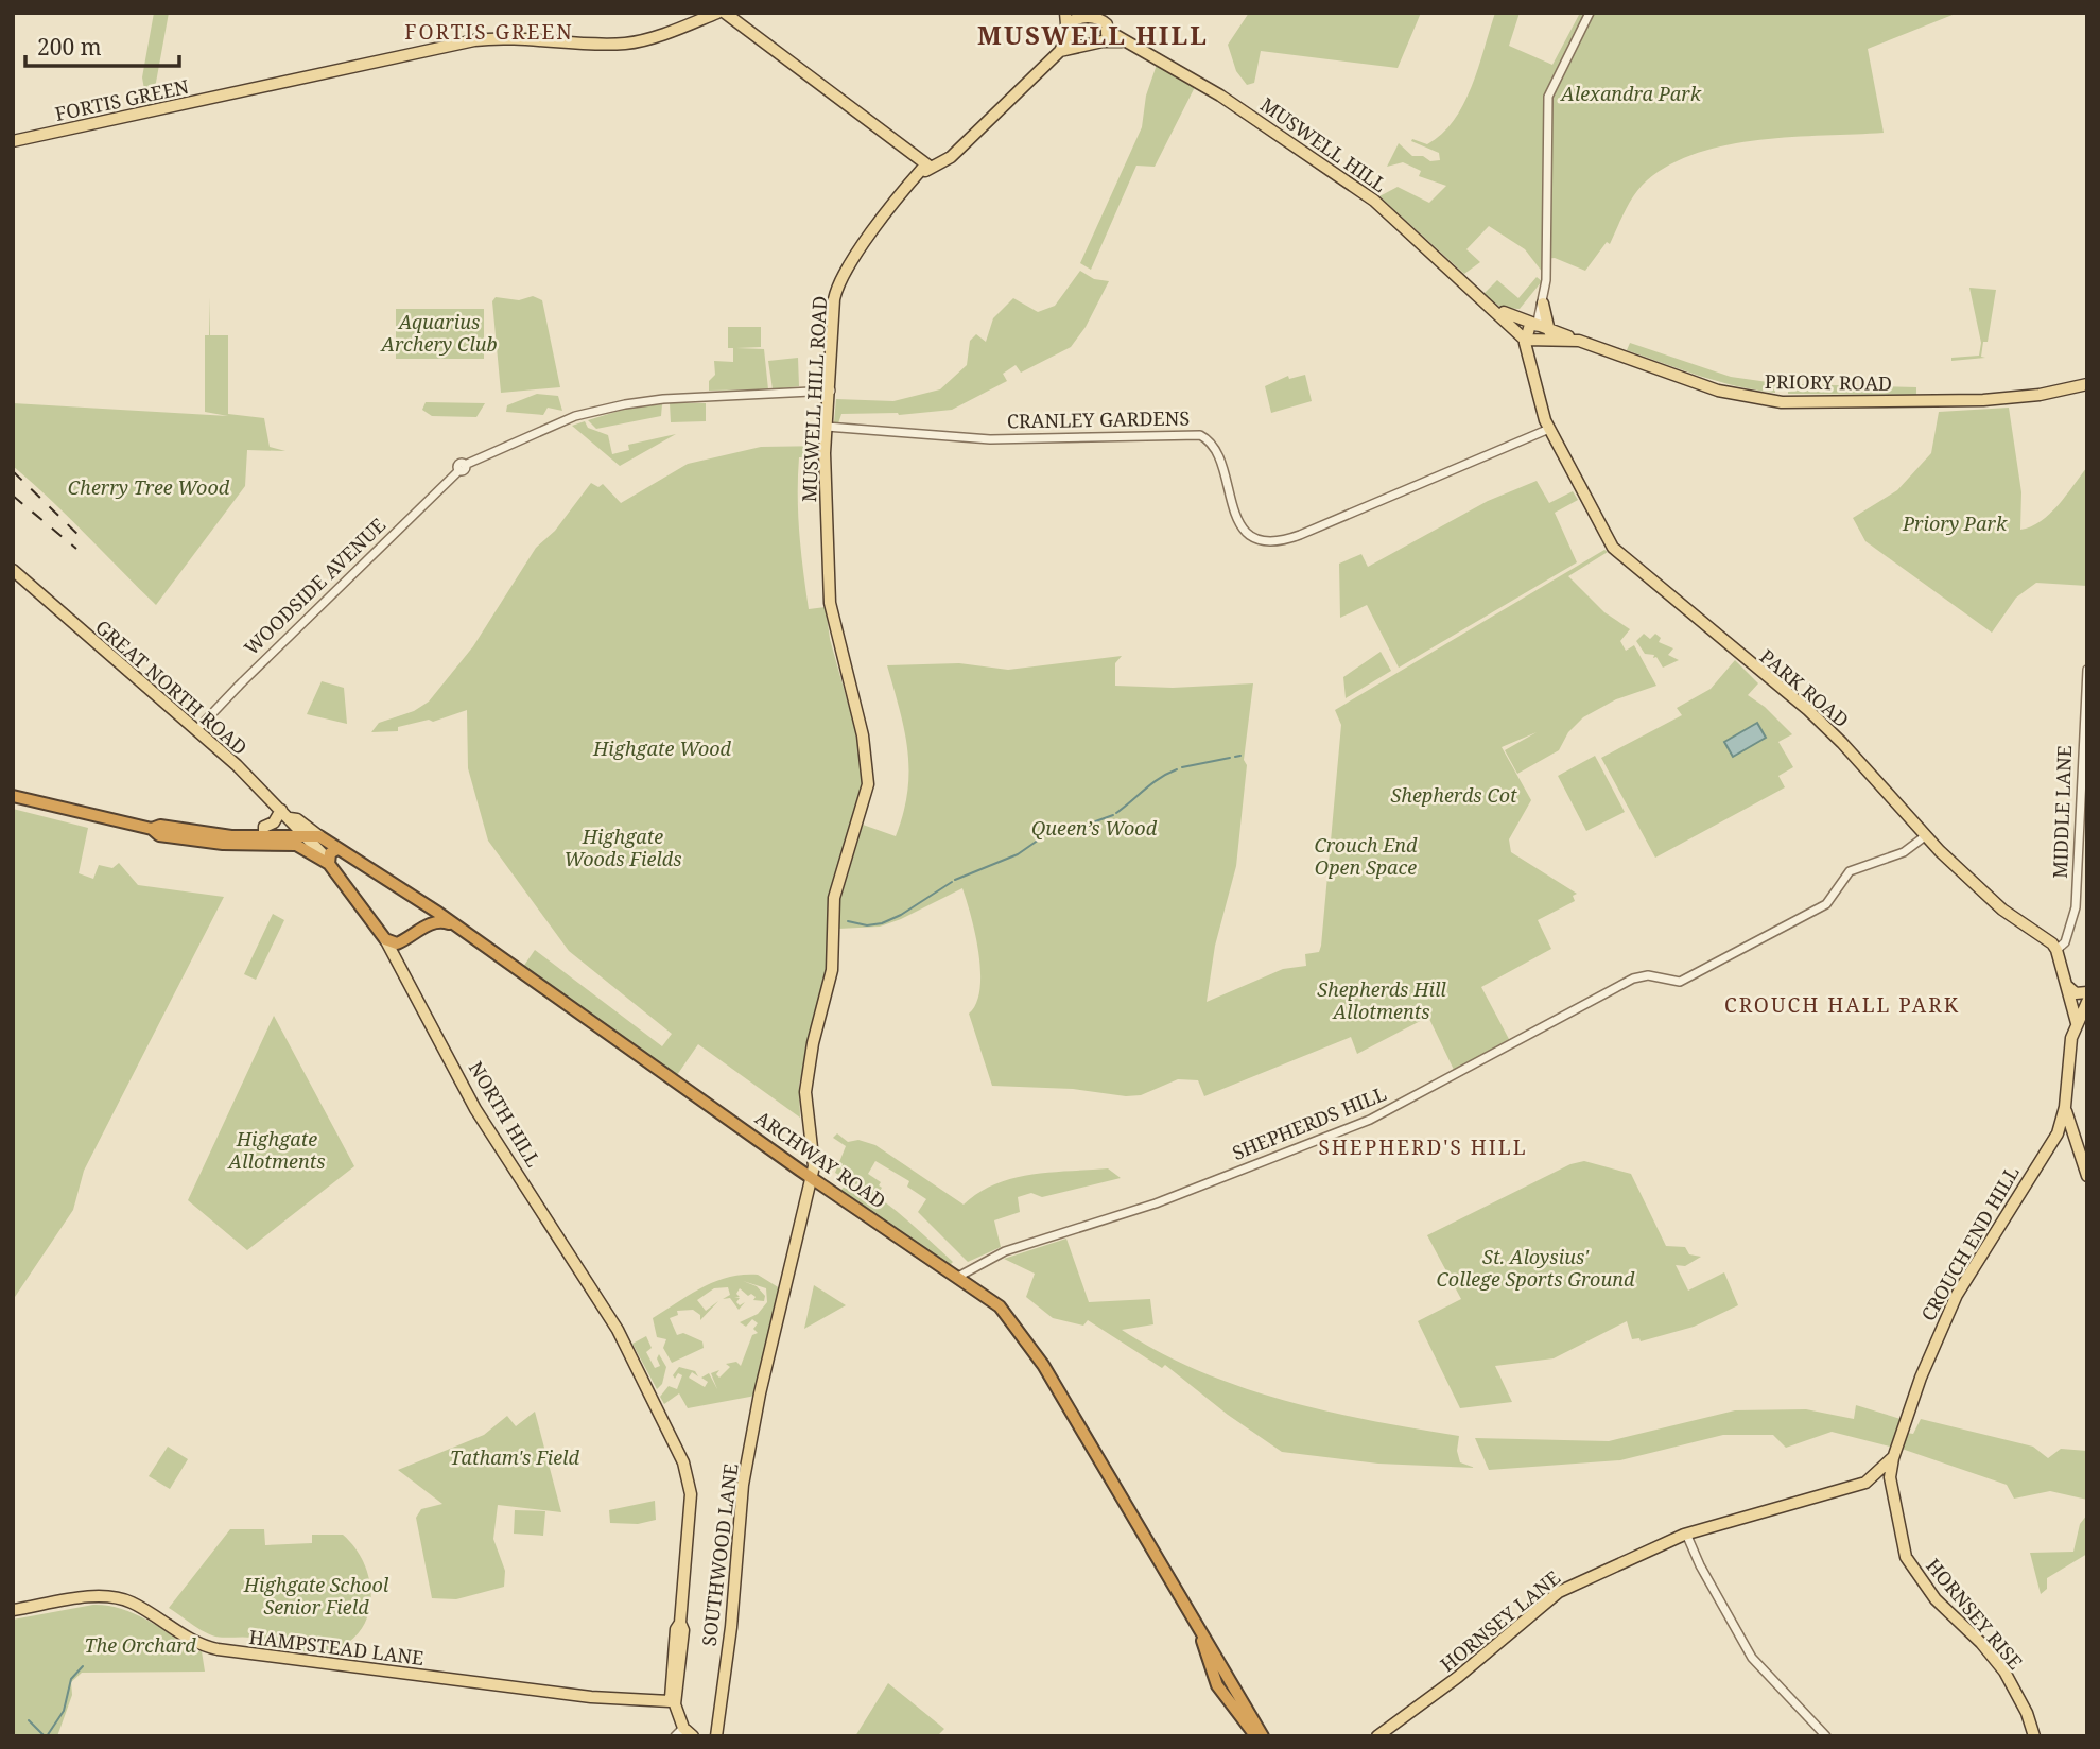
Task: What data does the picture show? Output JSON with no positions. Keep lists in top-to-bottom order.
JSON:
{
  "streets": {
    "highway": ["ARCHWAY ROAD"],
    "main road": [
      "FORTIS GREEN",
      "MUSWELL HILL",
      "PRIORY ROAD",
      "MUSWELL HILL ROAD",
      "GREAT NORTH ROAD",
      "PARK ROAD",
      "NORTH HILL",
      "CROUCH END HILL",
      "SOUTHWOOD LANE",
      "HORNSEY RISE",
      "HORNSEY LANE",
      "HAMPSTEAD LANE"
    ],
    "street": [
      "CRANLEY GARDENS",
      "WOODSIDE AVENUE",
      "MIDDLE LANE",
      "SHEPHERDS HILL"
    ]
  },
  "crossings": [
    ["MUSWELL HILL", "PRIORY ROAD"],
    ["MUSWELL HILL", "PARK ROAD"],
    ["PRIORY ROAD", "PARK ROAD"],
    ["MUSWELL HILL ROAD", "CRANLEY GARDENS"],
    ["MUSWELL HILL ROAD", "WOODSIDE AVENUE"],
    ["MUSWELL HILL ROAD", "ARCHWAY ROAD"],
    ["MUSWELL HILL ROAD", "SOUTHWOOD LANE"],
    ["CRANLEY GARDENS", "PARK ROAD"],
    ["WOODSIDE AVENUE", "GREAT NORTH ROAD"],
    ["GREAT NORTH ROAD", "ARCHWAY ROAD"],
    ["PARK ROAD", "MIDDLE LANE"],
    ["PARK ROAD", "SHEPHERDS HILL"],
    ["NORTH HILL", "HAMPSTEAD LANE"],
    ["SHEPHERDS HILL", "ARCHWAY ROAD"],
    ["ARCHWAY ROAD", "SOUTHWOOD LANE"],
    ["CROUCH END HILL", "HORNSEY RISE"],
    ["CROUCH END HILL", "HORNSEY LANE"],
    ["HORNSEY RISE", "HORNSEY LANE"]
  ],
  "districts": [
    "FORTIS GREEN",
    "MUSWELL HILL",
    "CROUCH HALL PARK",
    "SHEPHERD'S HILL"
  ],
  "parks": [
    "Alexandra Park",
    "Aquarius Archery Club",
    "Cherry Tree Wood",
    "Priory Park",
    "Highgate Wood",
    "Shepherds Cot",
    "Queen’s Wood",
    "Highgate Woods Fields",
    "Crouch End Open Space",
    "Shepherds Hill Allotments",
    "Highgate Allotments",
    "St. Aloysius' College Sports Ground",
    "Tatham's Field",
    "Highgate School Senior Field",
    "The Orchard"
  ],
  "scale_bar": "200 m"
}
